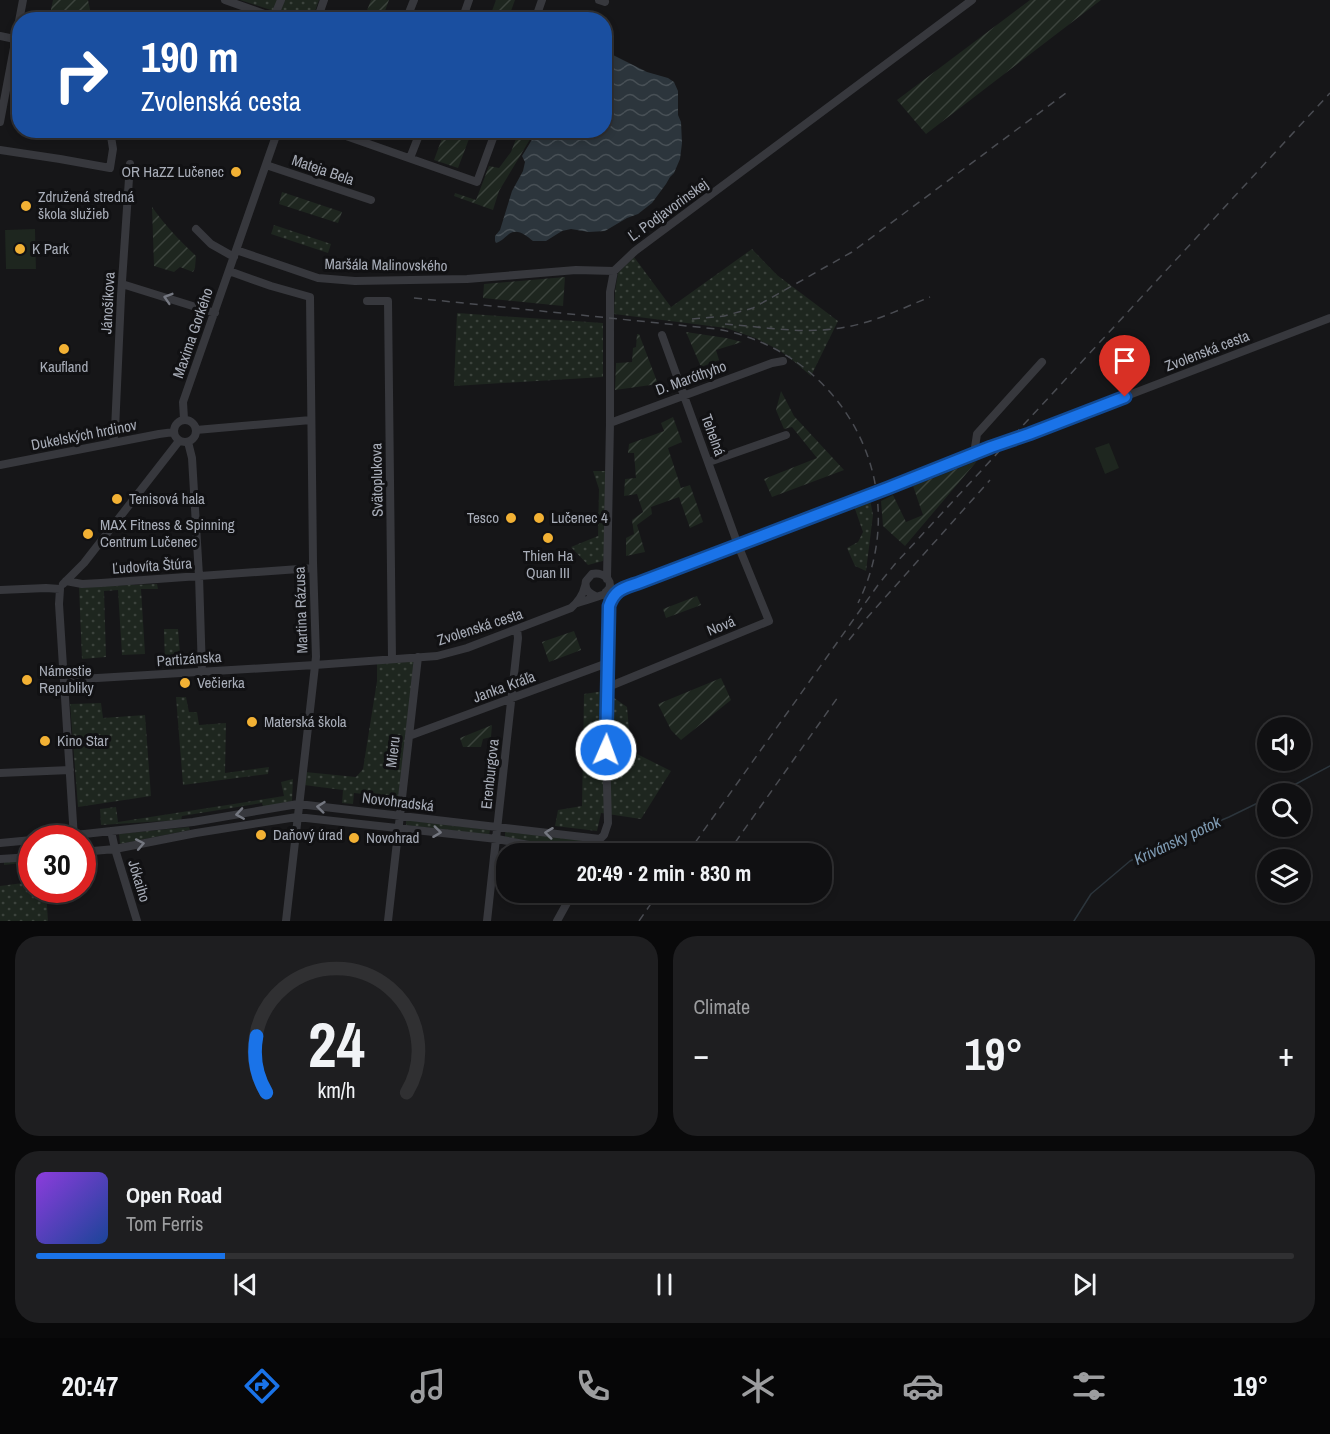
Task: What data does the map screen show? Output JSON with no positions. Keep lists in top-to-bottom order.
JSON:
{
  "streets": {
    "street": [
      "Mateja Bela",
      "Ľ. Podjavorinskej",
      "Maršála Malinovského",
      "Jánošíkova",
      "Maxima Gorkého",
      "Zvolenská cesta",
      "D. Maróthyho",
      "Dukelských hrdinov",
      "Tehelná",
      "Svätoplukova",
      "Ľudovíta Štúra",
      "Martina Rázusa",
      "Nová",
      "Partizánska",
      "Janka Kráľa",
      "Mieru",
      "Erenburgova",
      "Novohradská",
      "Jókaiho"
    ]
  },
  "crossings": [
    ["Mateja Bela", "Maxima Gorkého"],
    ["Ľ. Podjavorinskej", "Maršála Malinovského"],
    ["Maršála Malinovského", "Maxima Gorkého"],
    ["Jánošíkova", "Dukelských hrdinov"],
    ["Maxima Gorkého", "Dukelských hrdinov"],
    ["Maxima Gorkého", "Martina Rázusa"],
    ["Zvolenská cesta", "Tehelná"],
    ["Zvolenská cesta", "Svätoplukova"],
    ["Zvolenská cesta", "Martina Rázusa"],
    ["Zvolenská cesta", "Nová"],
    ["Zvolenská cesta", "Partizánska"],
    ["Zvolenská cesta", "Mieru"],
    ["Zvolenská cesta", "Erenburgova"],
    ["D. Maróthyho", "Tehelná"],
    ["Tehelná", "Nová"],
    ["Ľudovíta Štúra", "Martina Rázusa"],
    ["Martina Rázusa", "Partizánska"],
    ["Martina Rázusa", "Novohradská"],
    ["Janka Kráľa", "Mieru"],
    ["Janka Kráľa", "Erenburgova"],
    ["Mieru", "Novohradská"],
    ["Erenburgova", "Novohradská"],
    ["Novohradská", "Jókaiho"]
  ],
  "water": ["Krivánsky potok"],
  "places": [
    "OR HaZZ Lučenec",
    "Združená stredná škola služieb",
    "K Park",
    "Kaufland",
    "Tenisová hala",
    "Tesco",
    "Lučenec 4",
    "MAX Fitness & Spinning Centrum Lučenec",
    "Thien Ha Quan III",
    "Námestie Republiky",
    "Večierka",
    "Materská škola",
    "Kino Star",
    "Daňový úrad",
    "Novohrad"
  ],
  "page": {
    "turn": ["190 m", "Zvolenská cesta"],
    "limit": "30",
    "trip": "20:49 · 2 min · 830 m",
    "tile": "Climate",
    "heat": ["−", "19°", "+"],
    "song": ["Open Road", "Tom Ferris"],
    "tabs": ["20:47", "19°"],
    "gauge": ["24", "km/h"]
  }
}
